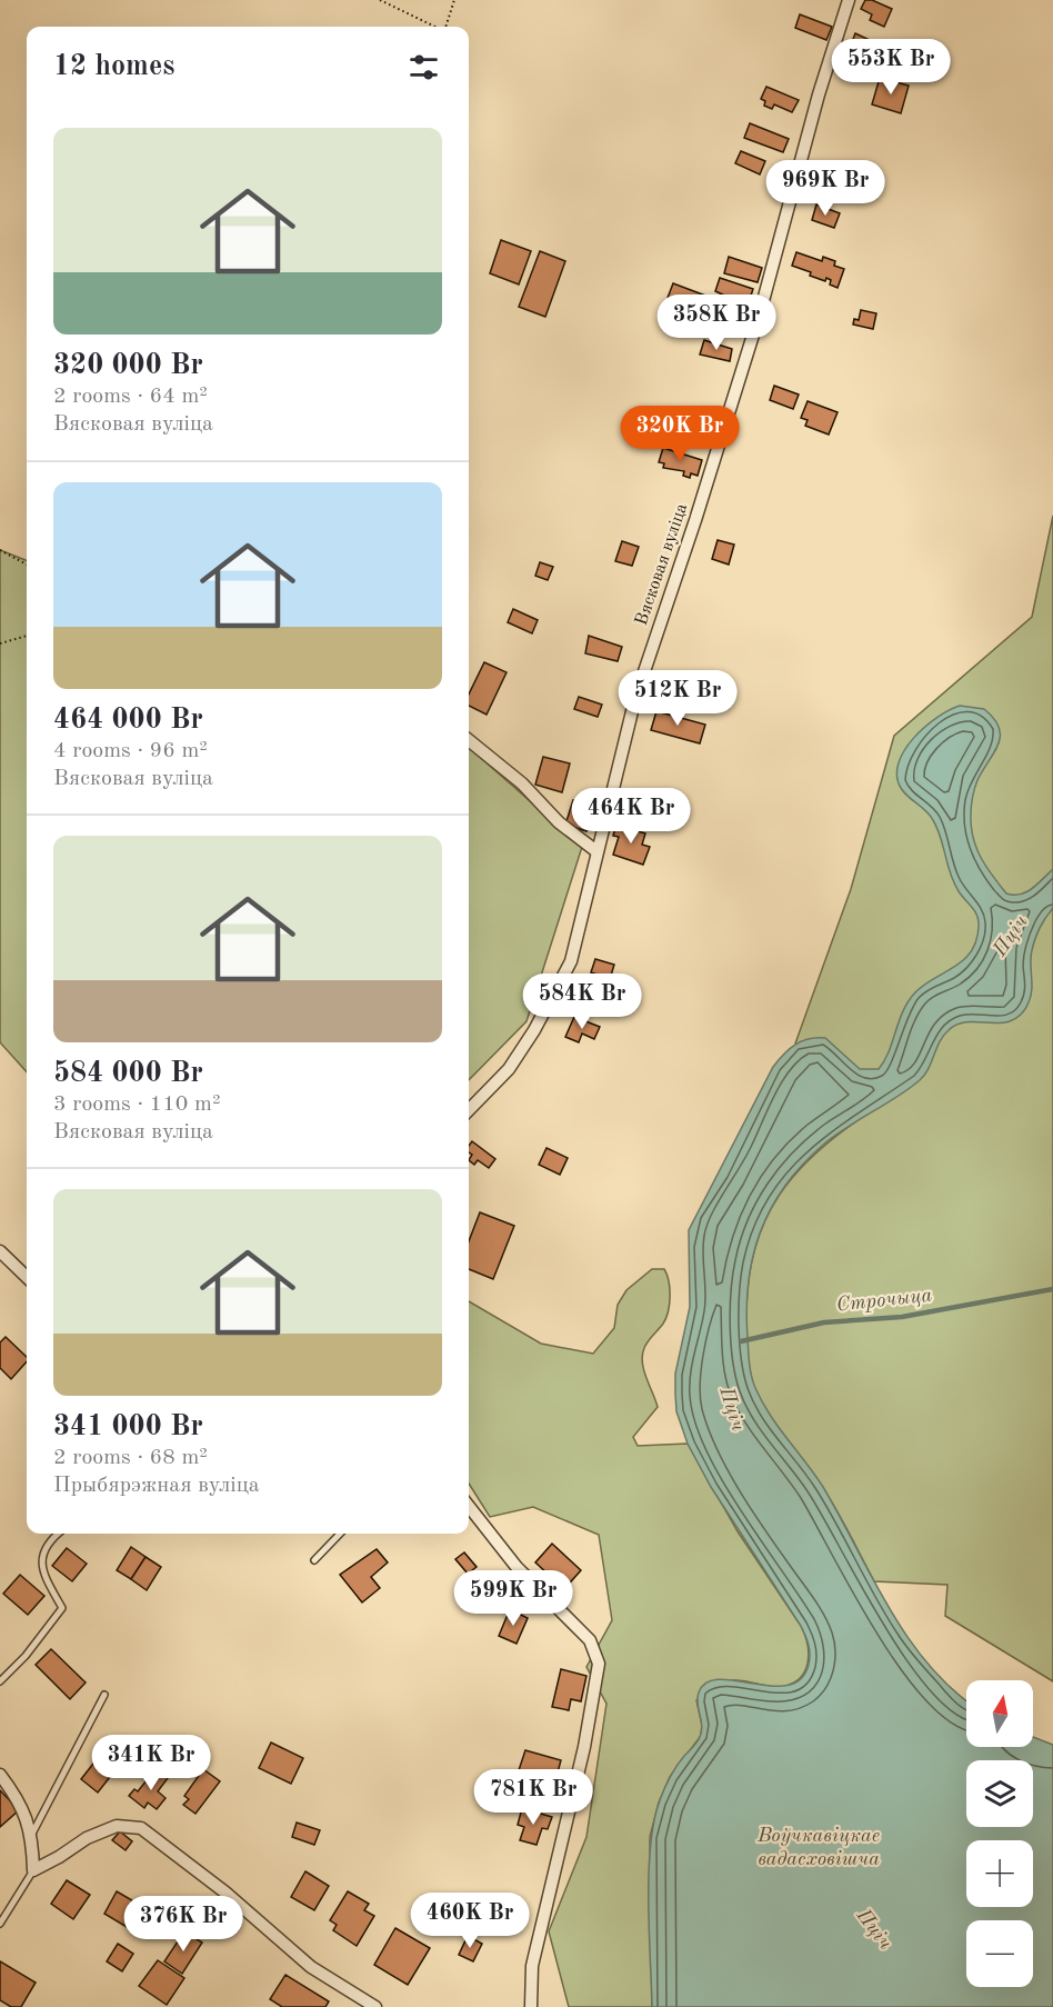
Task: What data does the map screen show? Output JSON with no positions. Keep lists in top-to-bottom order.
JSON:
{
  "streets": {
    "street": ["Вясковая вуліца"]
  },
  "water": ["Пціч", "Строчыца", "Воўчкавіцкае вадасховішча"],
  "north": "top",
  "page": {
    "heading": "12 homes",
    "price": [
      "553K Br",
      "969K Br",
      "358K Br",
      "320K Br",
      "512K Br",
      "464K Br",
      "584K Br",
      "599K Br",
      "341K Br",
      "781K Br",
      "460K Br",
      "376K Br"
    ],
    "list": [
      {
        "name": "320 000 Br",
        "note": "2 rooms · 64 m² · Вясковая вуліца"
      },
      {
        "name": "464 000 Br",
        "note": "4 rooms · 96 m² · Вясковая вуліца"
      },
      {
        "name": "584 000 Br",
        "note": "3 rooms · 110 m² · Вясковая вуліца"
      },
      {
        "name": "341 000 Br",
        "note": "2 rooms · 68 m² · Прыбярэжная вуліца"
      }
    ],
    "map_buttons": ["+", "−"]
  }
}
